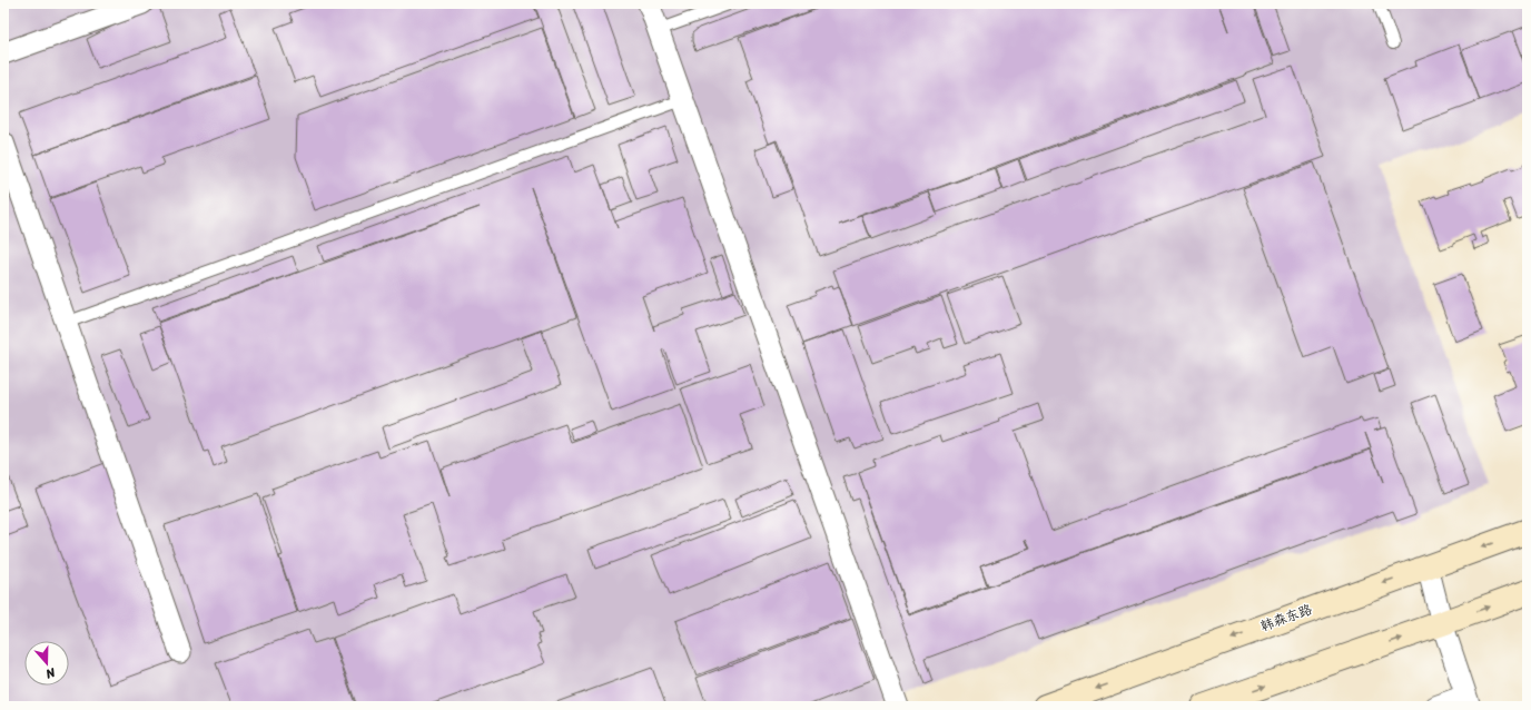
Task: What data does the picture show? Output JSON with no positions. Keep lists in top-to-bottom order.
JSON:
{
  "streets": {
    "main road": ["韩森东路"]
  },
  "north": "bottom"
}
